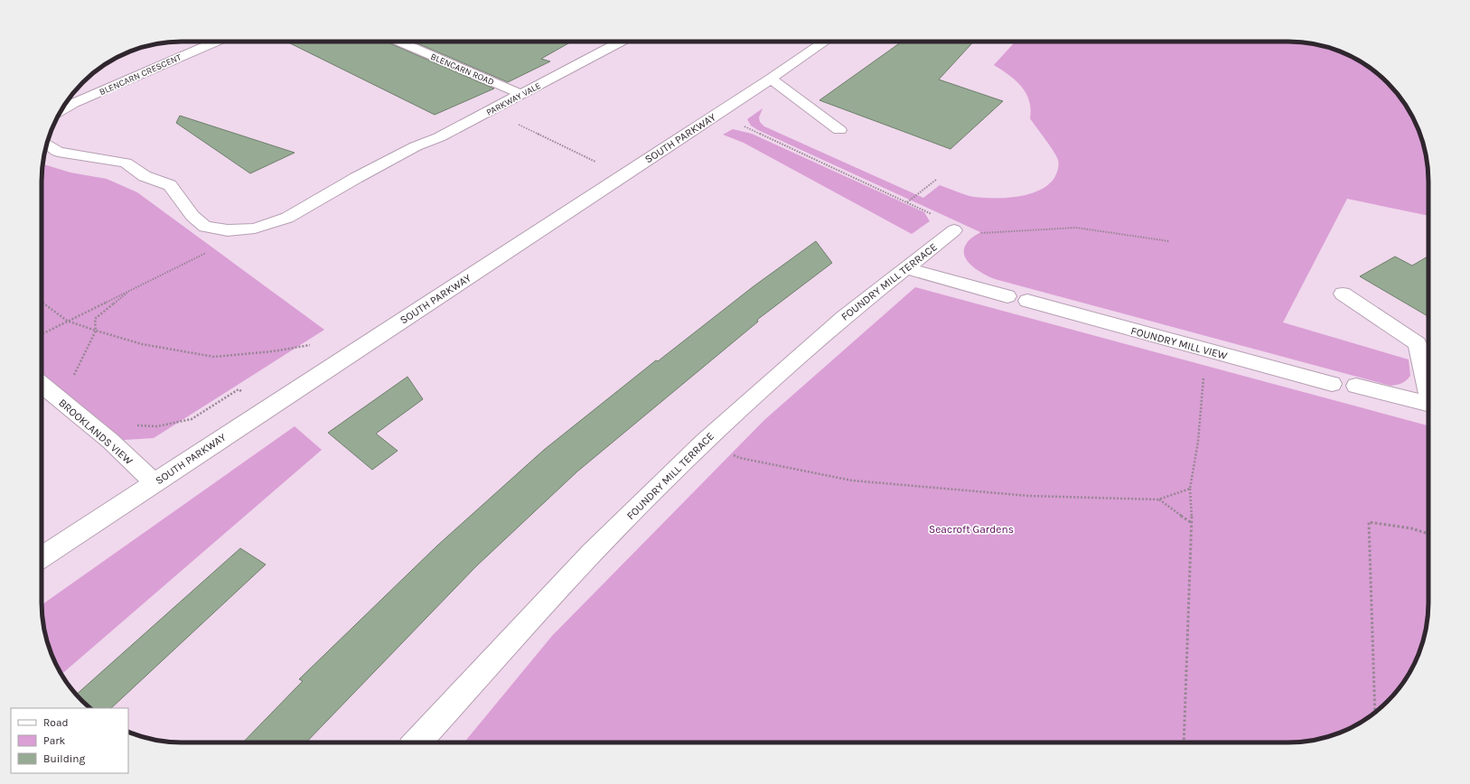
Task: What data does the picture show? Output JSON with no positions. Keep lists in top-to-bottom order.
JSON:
{
  "streets": {
    "street": [
      "BLENCARN ROAD",
      "BLENCARN CRESCENT",
      "PARKWAY VALE",
      "SOUTH PARKWAY",
      "FOUNDRY MILL TERRACE",
      "FOUNDRY MILL VIEW",
      "BROOKLANDS VIEW"
    ]
  },
  "crossings": [
    ["BLENCARN ROAD", "PARKWAY VALE"],
    ["SOUTH PARKWAY", "BROOKLANDS VIEW"]
  ],
  "parks": ["Seacroft Gardens"],
  "legend": ["Road", "Park", "Building"]
}
